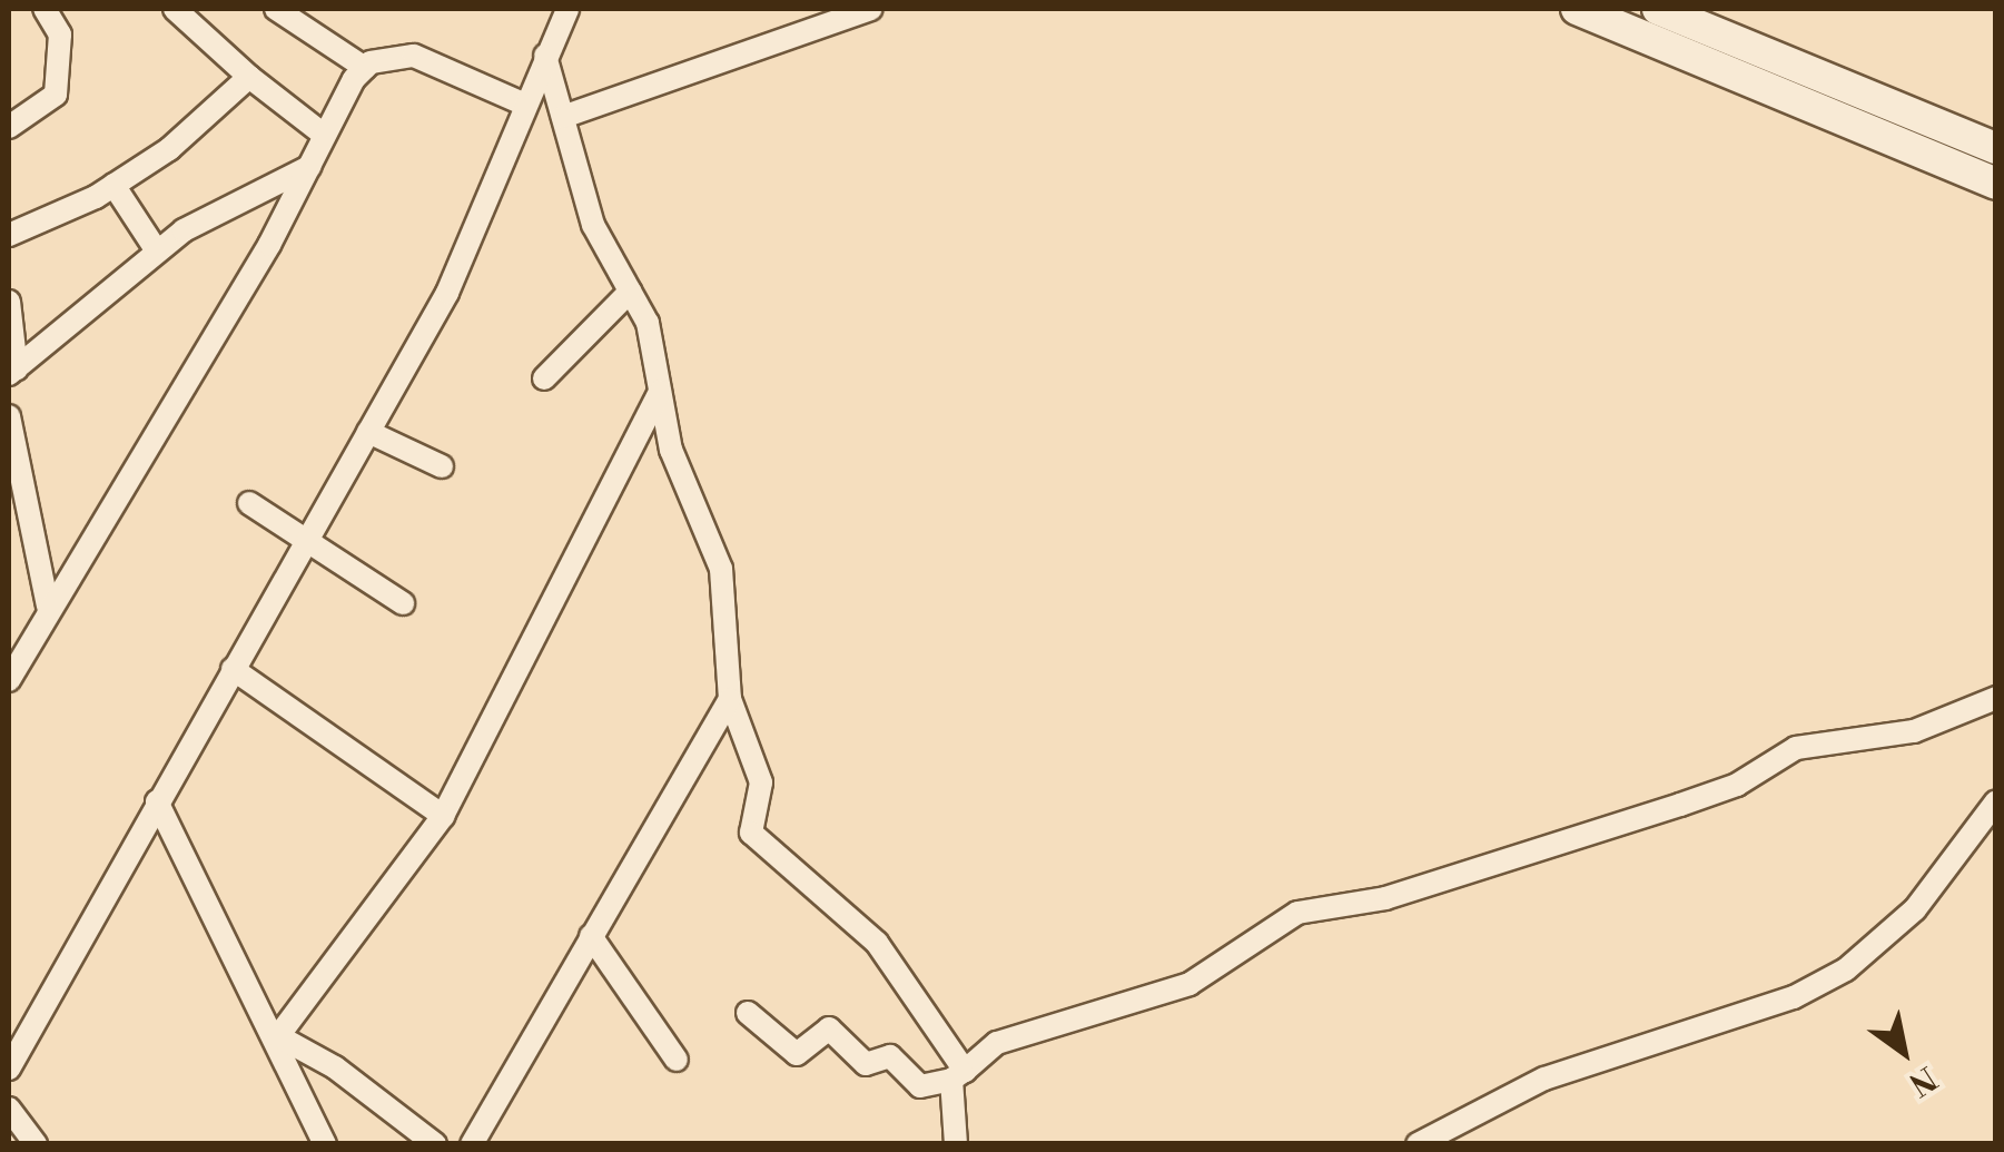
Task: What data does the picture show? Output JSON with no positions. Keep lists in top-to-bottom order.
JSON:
{
  "north": "bottom right"
}
